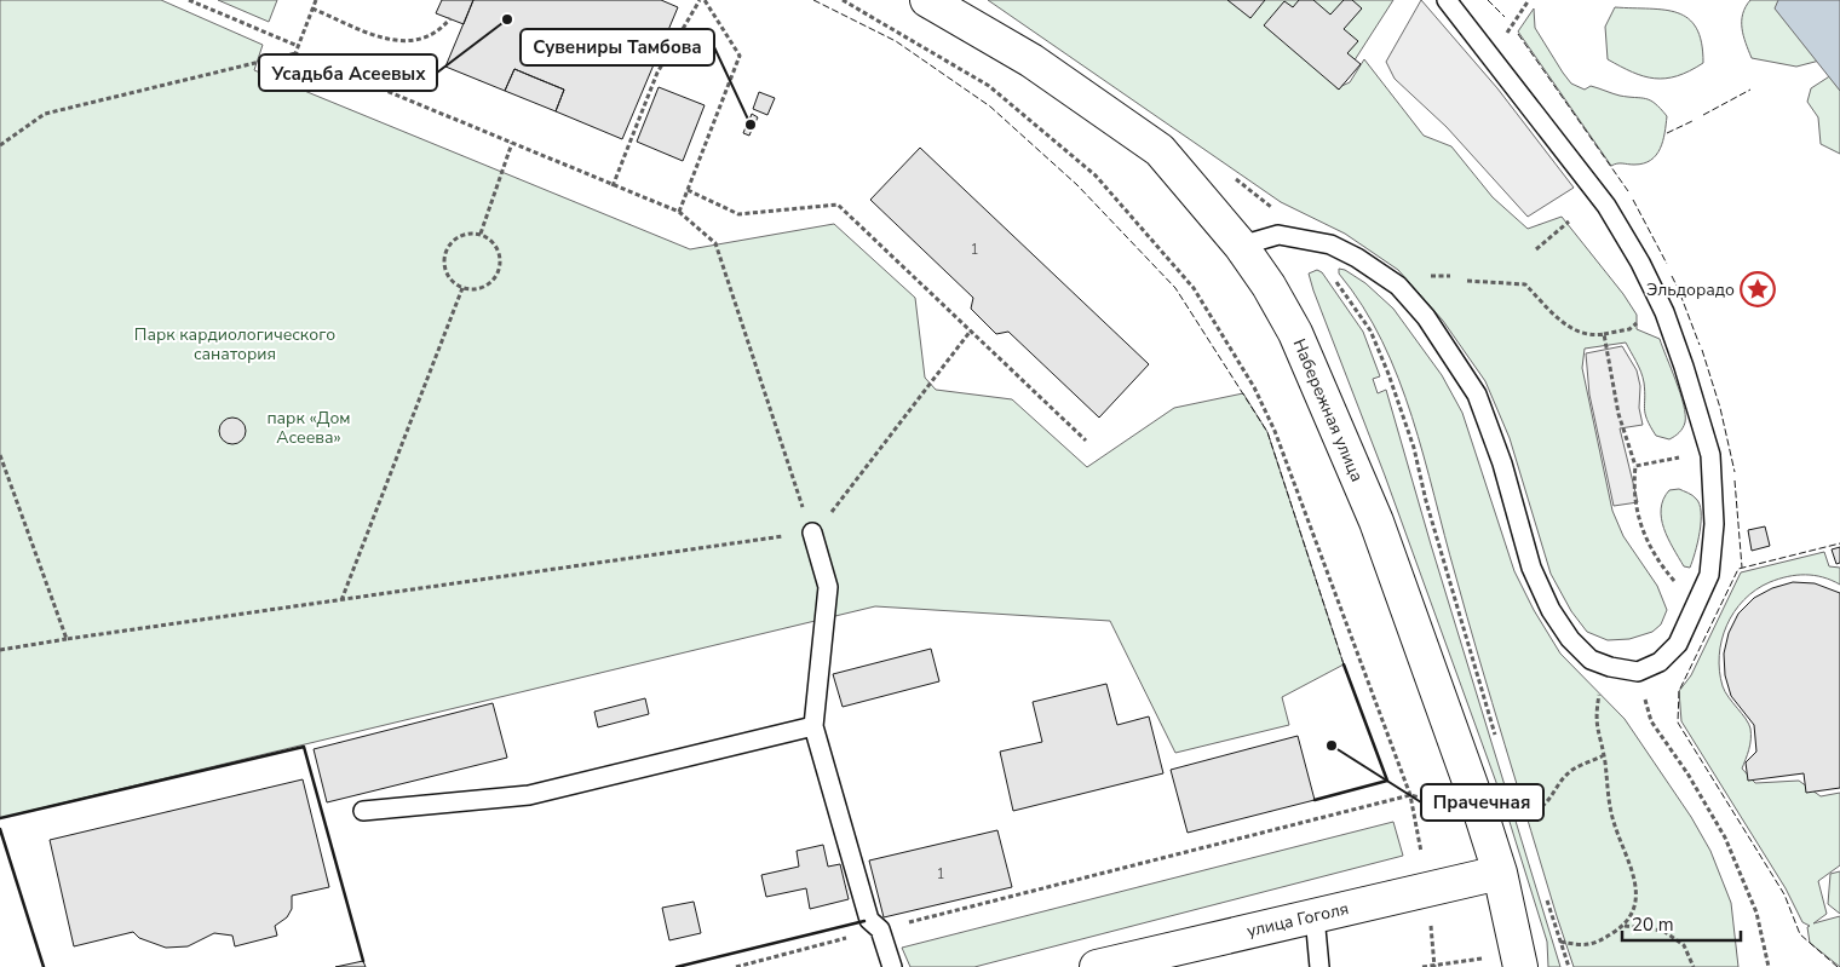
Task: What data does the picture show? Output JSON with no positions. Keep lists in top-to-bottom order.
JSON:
{
  "streets": {
    "street": ["Набережная улица", "улица Гоголя"]
  },
  "crossings": [
    ["Набережная улица", "улица Гоголя"]
  ],
  "parks": ["Парк кардиологического санатория", "парк «Дом Асеева»"],
  "places": {
    "other": ["Усадьба Асеевых", "Сувениры Тамбова", "Прачечная"],
    "place": ["Эльдорадо"]
  },
  "house_numbers": ["1", "1"],
  "scale_bar": "20 m"
}
